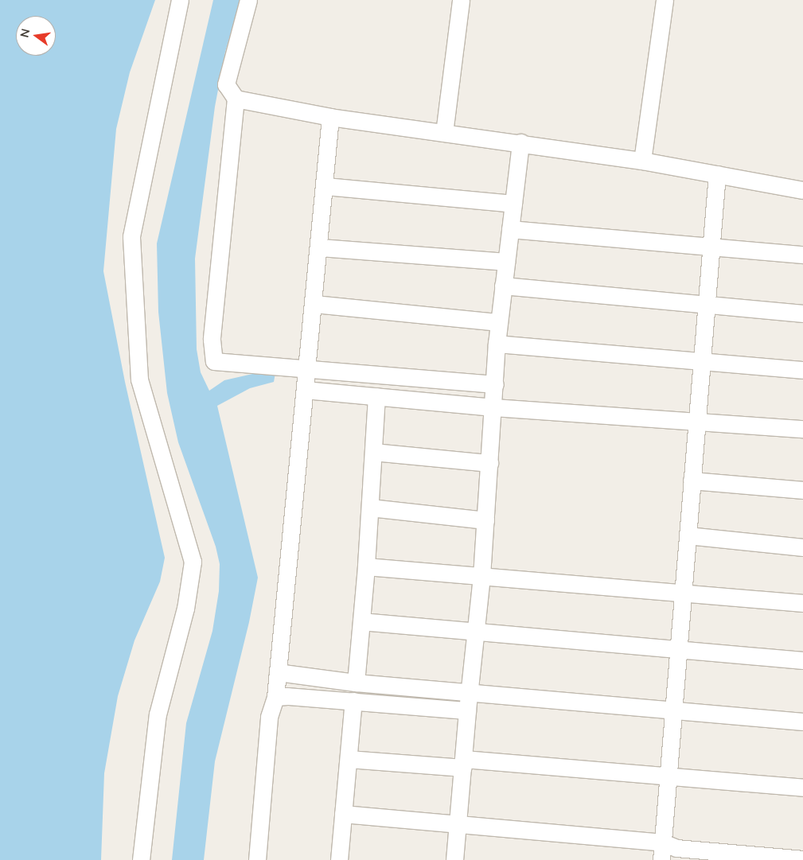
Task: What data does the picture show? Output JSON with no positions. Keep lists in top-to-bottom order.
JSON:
{
  "north": "left"
}
